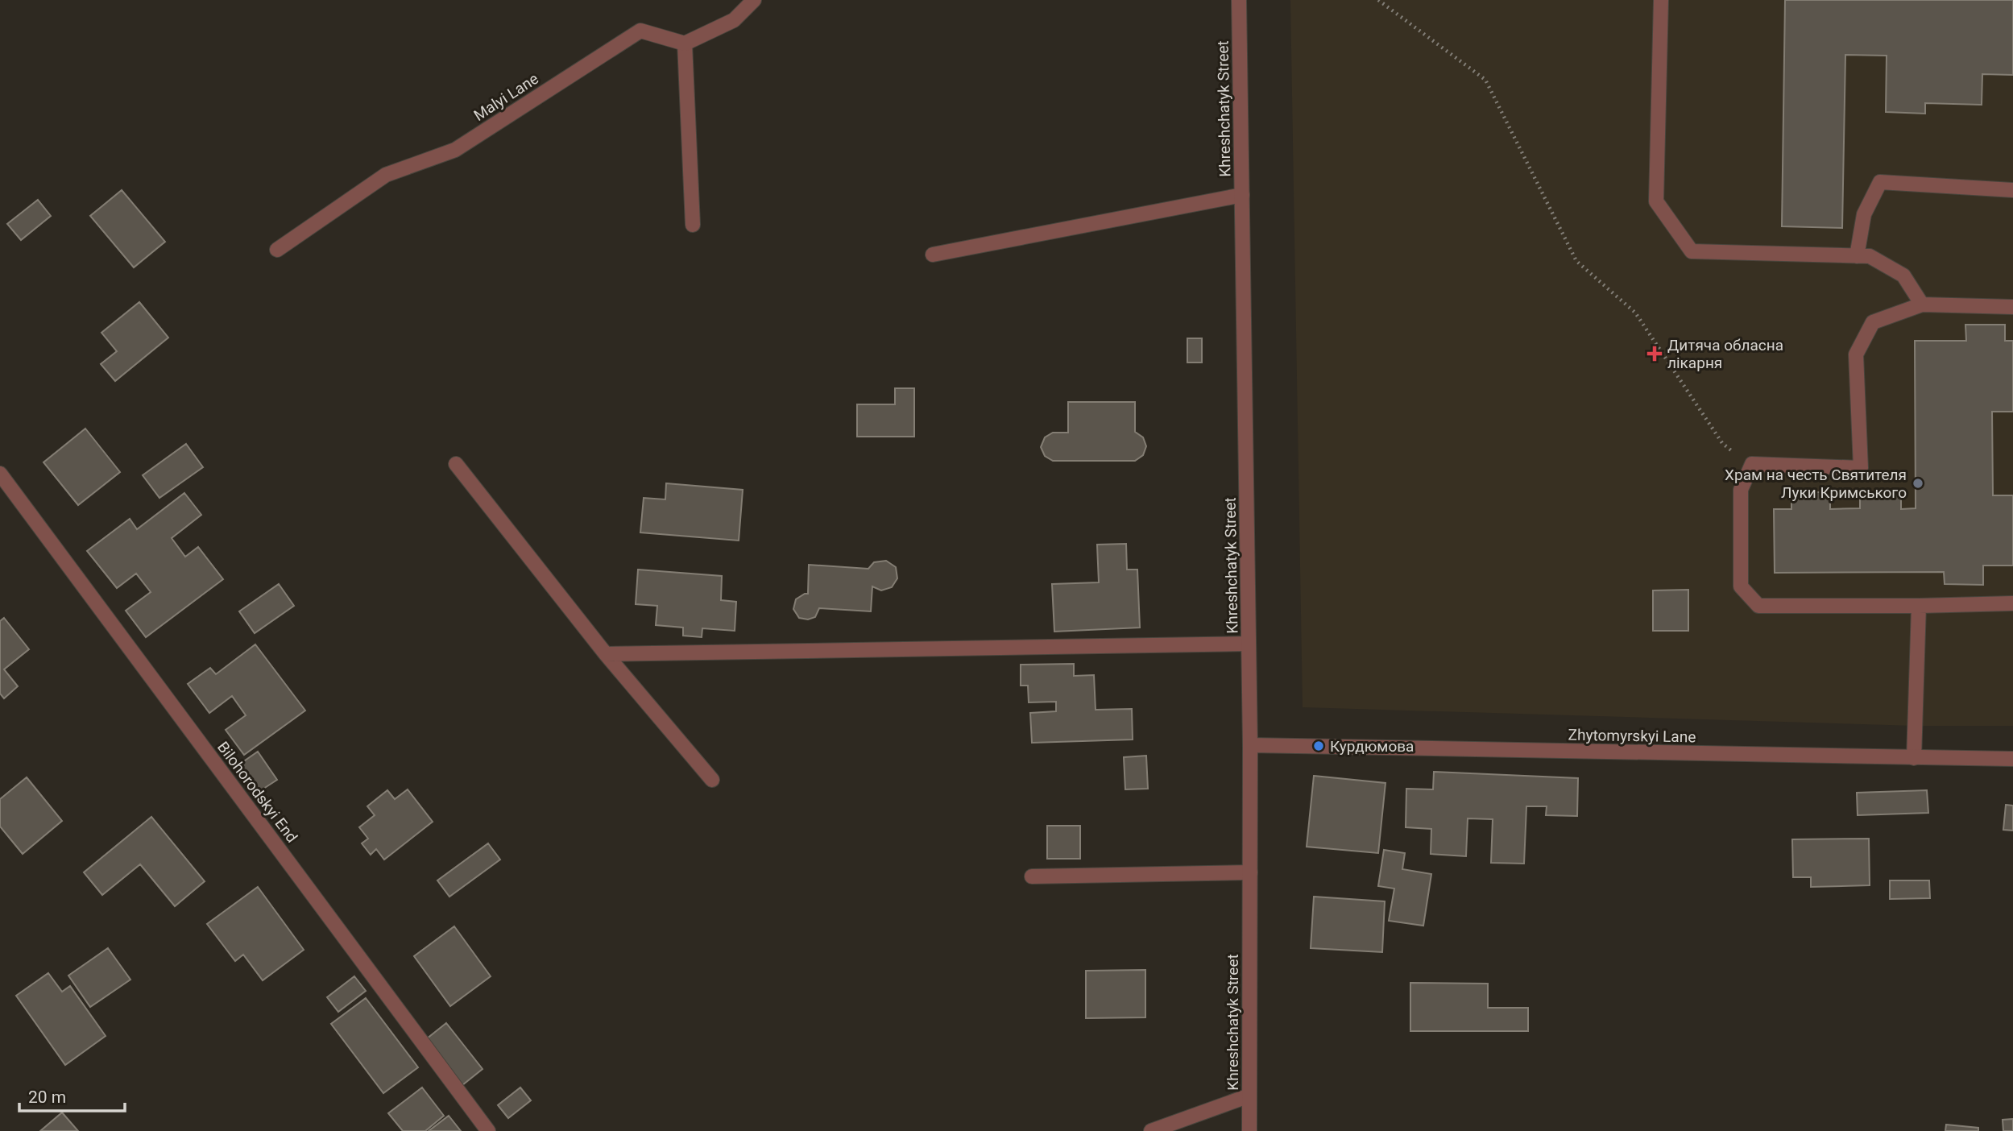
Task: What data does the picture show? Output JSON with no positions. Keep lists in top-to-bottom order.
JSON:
{
  "streets": {
    "street": [
      "Malyi Lane",
      "Khreshchatyk Street",
      "Zhytomyrskyi Lane",
      "Bilohorodskyi End"
    ]
  },
  "crossings": [
    ["Khreshchatyk Street", "Zhytomyrskyi Lane"]
  ],
  "places": {
    "health": ["Дитяча обласна лікарня"],
    "other": ["Храм на честь Святителя Луки Кримського", "Курдюмова"]
  },
  "scale_bar": "20 m"
}
